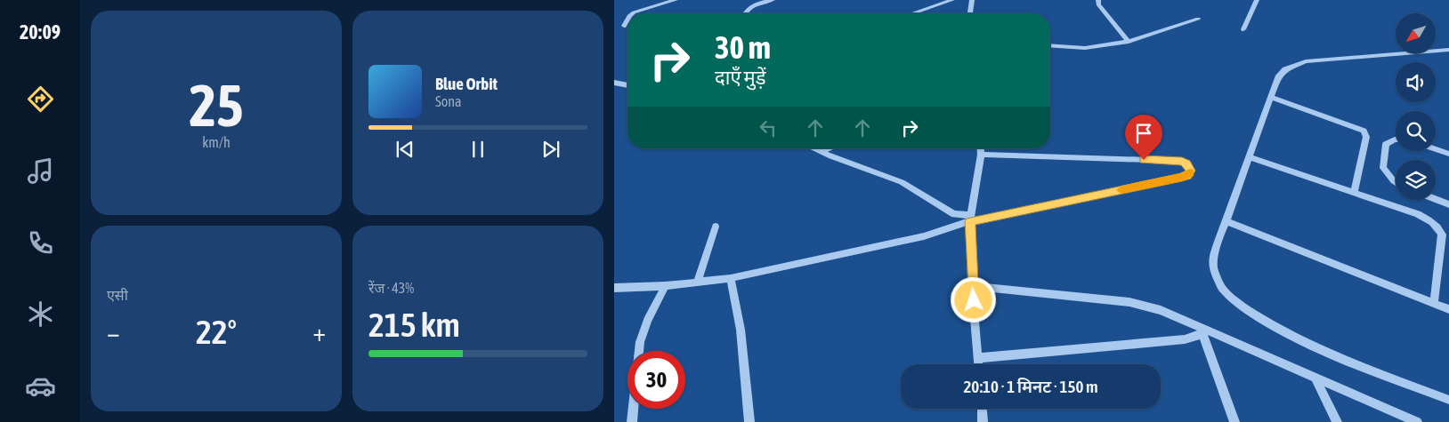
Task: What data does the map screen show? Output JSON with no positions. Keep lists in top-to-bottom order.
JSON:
{
  "north": "bottom left",
  "page": {
    "tabs": "20:09",
    "tile": [
      ["25", "km/h"],
      "एसी",
      ["रेंज · 43%", "215 km"]
    ],
    "turn": ["30 m", "दाएँ मुड़ें"],
    "song": ["Blue Orbit", "Sona"],
    "heat": ["−", "22°", "+"],
    "limit": "30",
    "trip": "20:10 · 1 मिनट · 150 m"
  }
}
